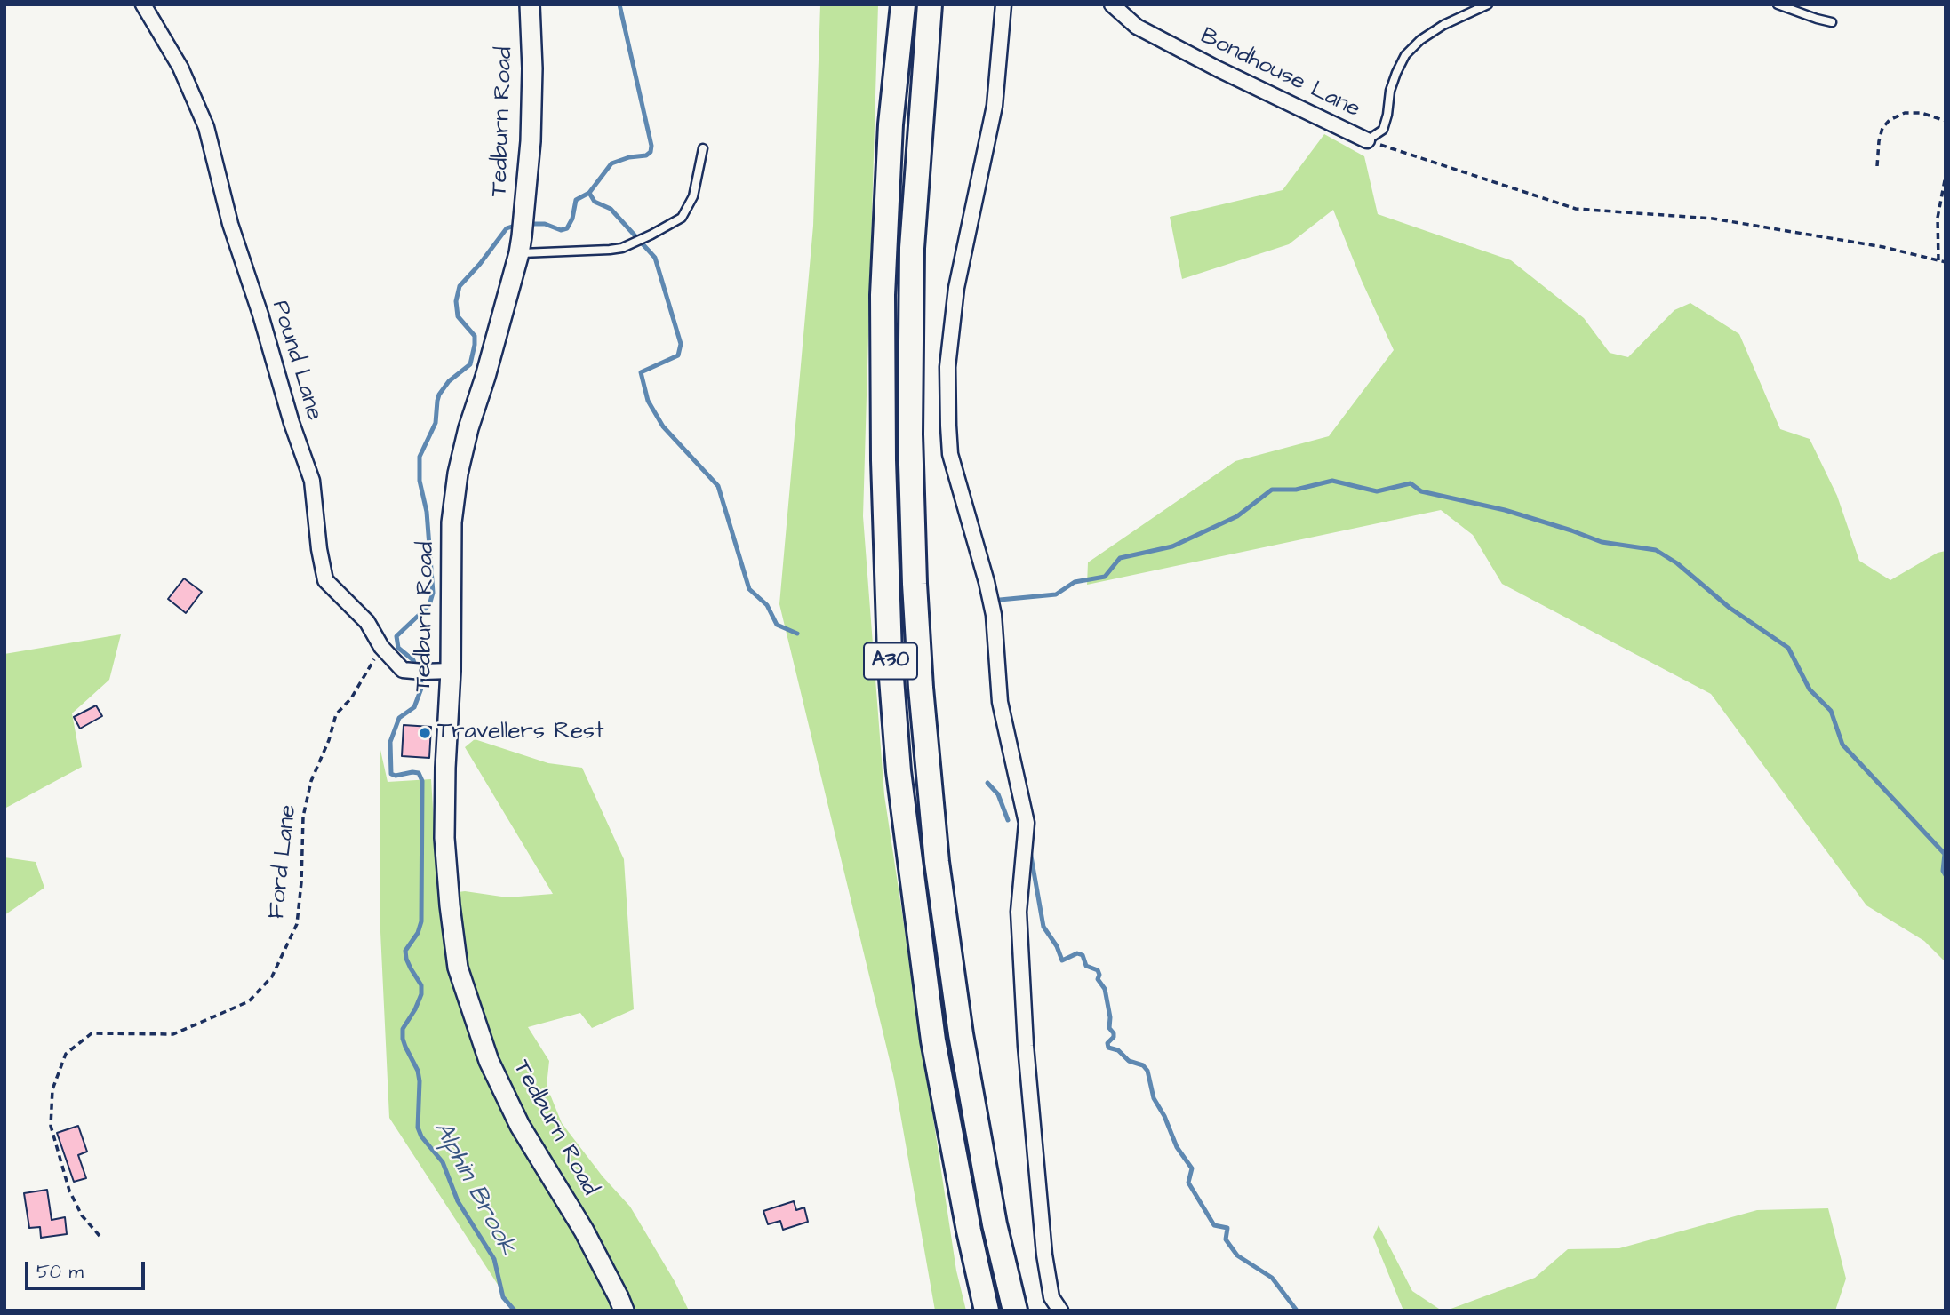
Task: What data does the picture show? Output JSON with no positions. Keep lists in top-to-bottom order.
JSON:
{
  "streets": {
    "highway": ["A30"],
    "street": ["Bondhouse Lane", "Tedburn Road", "Pound Lane"],
    "path": ["Ford Lane"]
  },
  "crossings": [
    ["Tedburn Road", "Pound Lane"],
    ["Pound Lane", "Ford Lane"]
  ],
  "water": ["Alphin Brook"],
  "places": ["Travellers Rest"],
  "scale_bar": "50 m"
}
